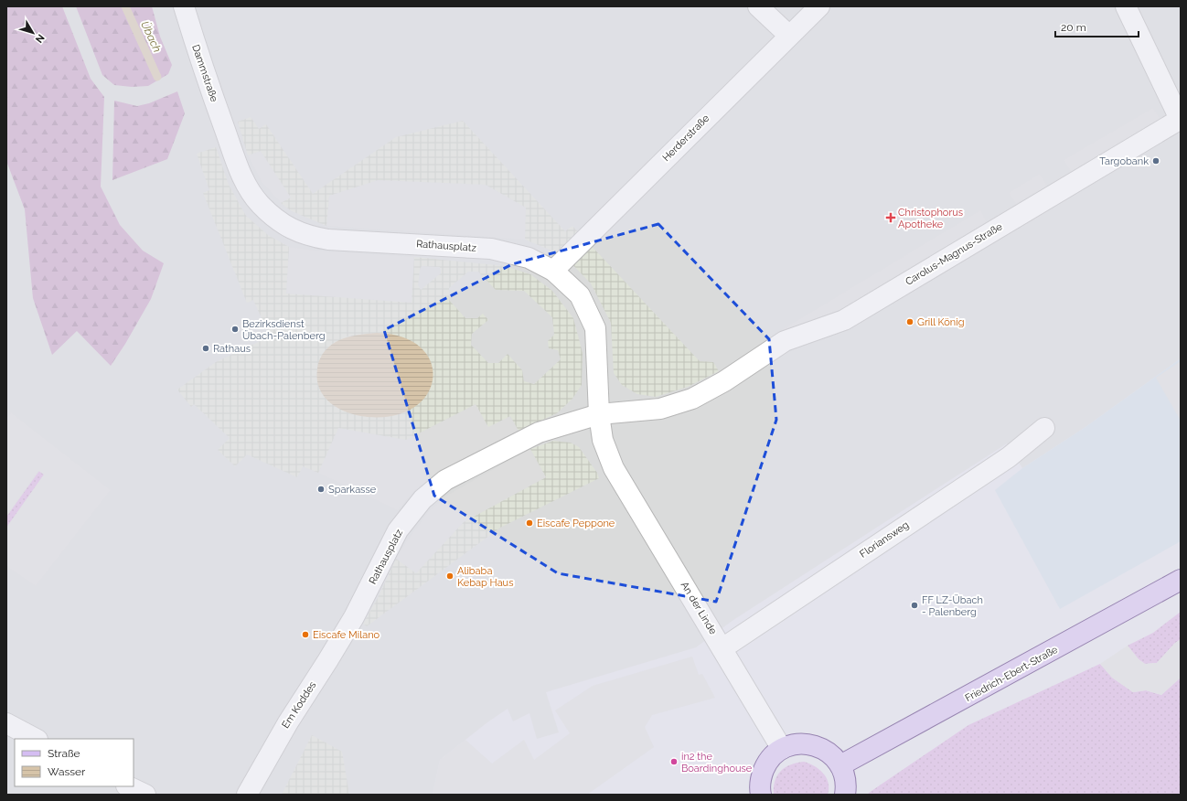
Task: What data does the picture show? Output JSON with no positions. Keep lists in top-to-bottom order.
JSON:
{
  "streets": {
    "main road": ["Friedrich-Ebert-Straße"],
    "street": [
      "Dammstraße",
      "Herderstraße",
      "Rathausplatz",
      "Carolus-Magnus-Straße",
      "Floriansweg",
      "An der Linde",
      "Em Koddes"
    ]
  },
  "crossings": [
    ["Dammstraße", "Rathausplatz"],
    ["Herderstraße", "Rathausplatz"],
    ["Rathausplatz", "Carolus-Magnus-Straße"],
    ["Rathausplatz", "An der Linde"],
    ["Rathausplatz", "Em Koddes"],
    ["Floriansweg", "An der Linde"]
  ],
  "water": ["Übach"],
  "places": {
    "other": [
      "Targobank",
      "Grill König",
      "Bezirksdienst Übach-Palenberg",
      "Rathaus",
      "Sparkasse",
      "Eiscafe Peppone",
      "Alibaba Kebap Haus",
      "FF LZ-Übach - Palenberg",
      "Eiscafe Milano",
      "in2 the Boardinghouse"
    ],
    "health": ["Christophorus Apotheke"]
  },
  "legend": ["Straße", "Wasser"],
  "scale_bar": "20 m",
  "north": "bottom right"
}
